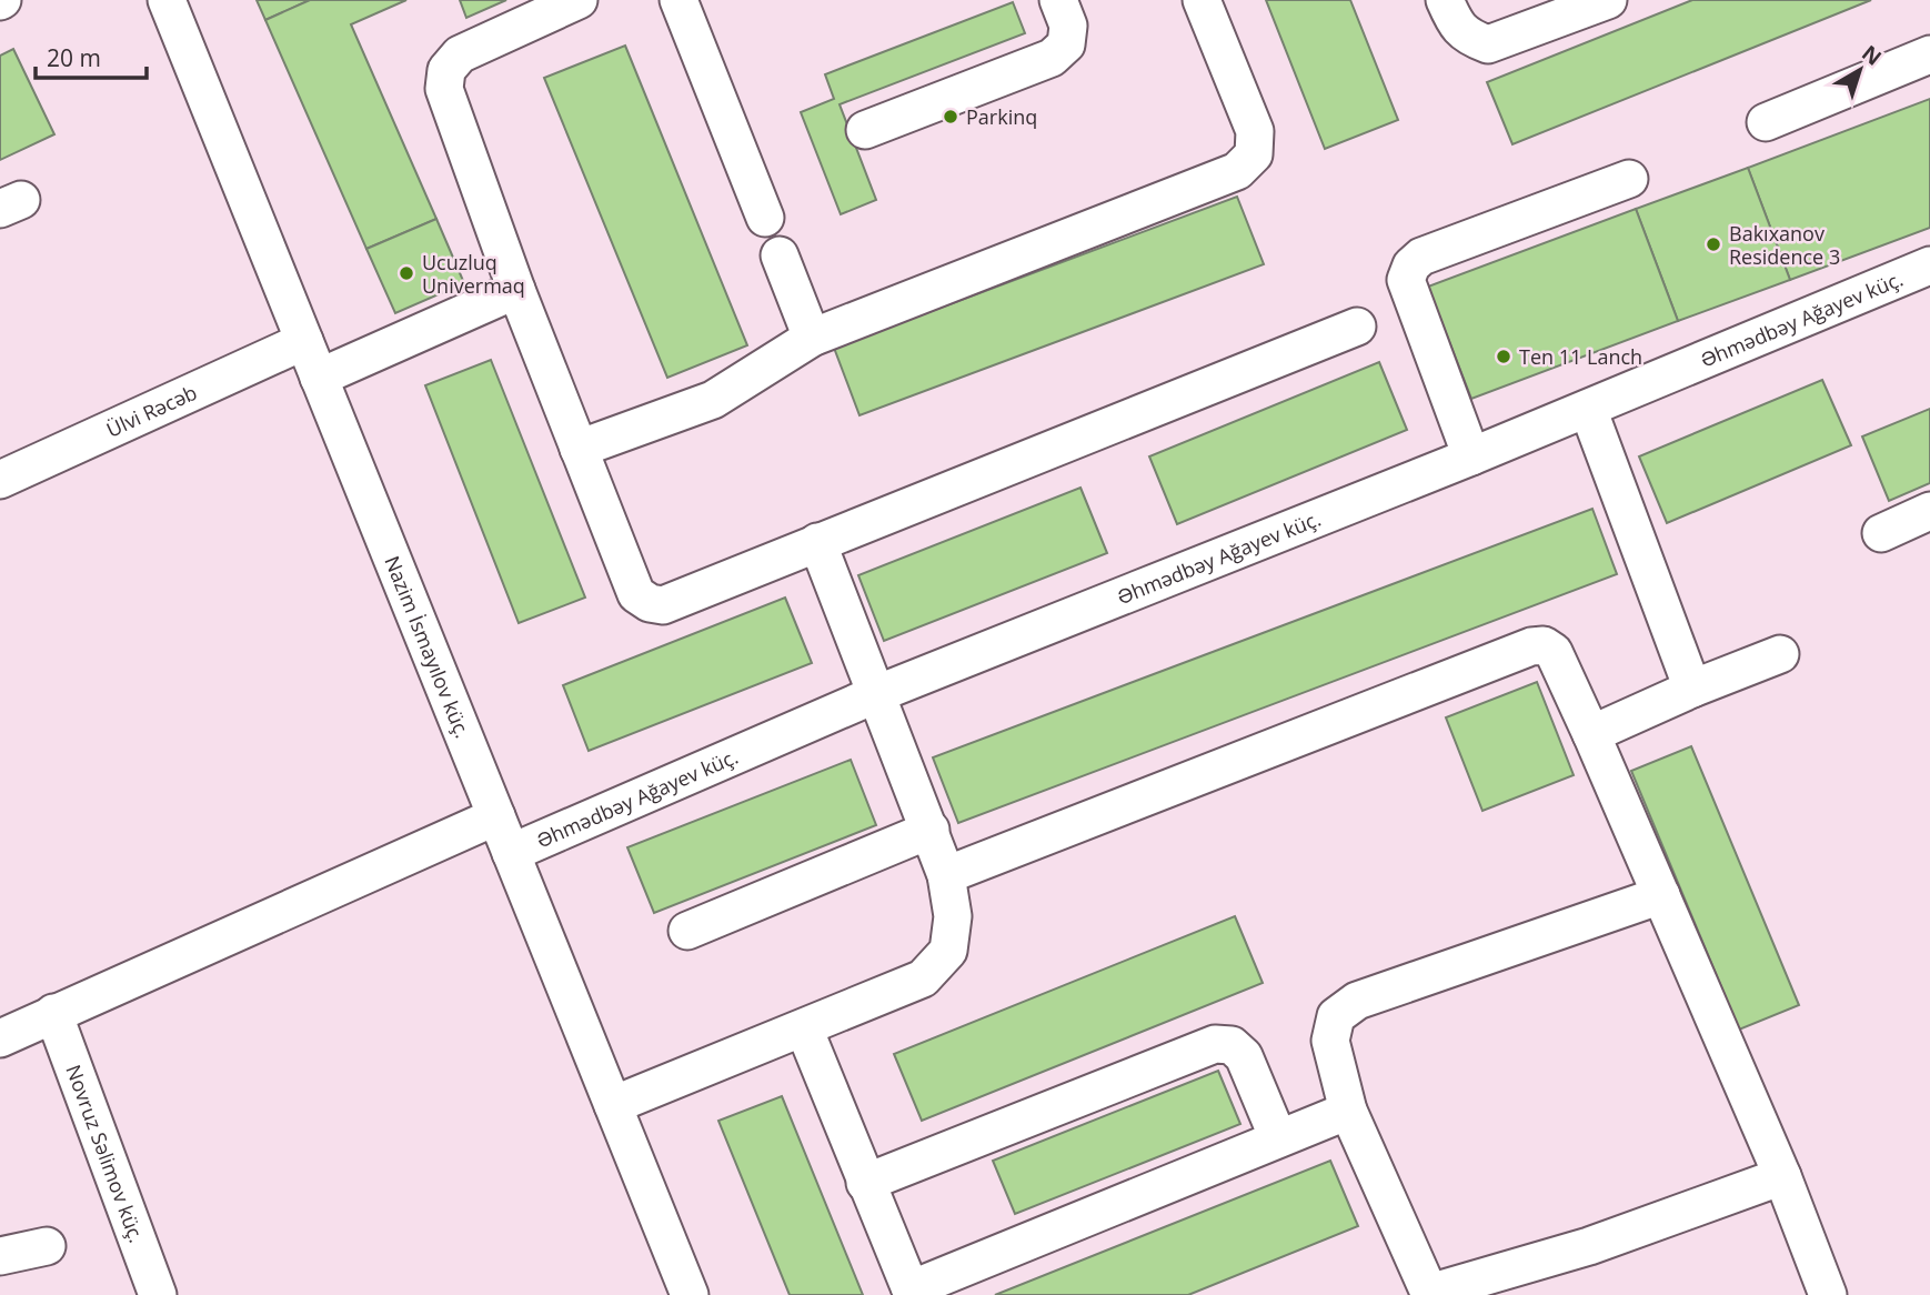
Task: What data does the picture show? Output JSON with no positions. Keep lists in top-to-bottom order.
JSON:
{
  "streets": {
    "street": [
      "Əhmədbəy Ağayev küç.",
      "Ülvi Rəcəb",
      "Nazim İsmayılov küç.",
      "Novruz Səlimov küç."
    ]
  },
  "crossings": [
    ["Əhmədbəy Ağayev küç.", "Nazim İsmayılov küç."],
    ["Ülvi Rəcəb", "Nazim İsmayılov küç."]
  ],
  "places": [
    "Parkinq",
    "Bakıxanov Residence 3",
    "Ucuzluq Univermaq",
    "Ten 11 Lanch"
  ],
  "scale_bar": "20 m",
  "north": "top right"
}
